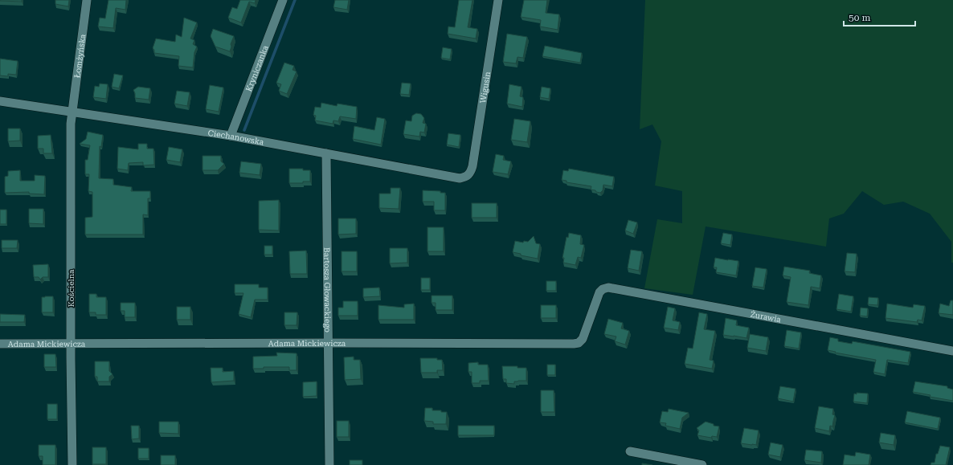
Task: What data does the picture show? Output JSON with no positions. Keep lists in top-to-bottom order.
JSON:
{
  "streets": {
    "street": [
      "Łomżyńska",
      "Kryniczanka",
      "Wigusin",
      "Ciechanowska",
      "Kościelna",
      "Bartosza Głowackiego",
      "Żurawia",
      "Adama Mickiewicza"
    ]
  },
  "crossings": [
    ["Łomżyńska", "Ciechanowska"],
    ["Łomżyńska", "Kościelna"],
    ["Kryniczanka", "Ciechanowska"],
    ["Wigusin", "Ciechanowska"],
    ["Ciechanowska", "Kościelna"],
    ["Ciechanowska", "Bartosza Głowackiego"],
    ["Kościelna", "Adama Mickiewicza"],
    ["Bartosza Głowackiego", "Adama Mickiewicza"],
    ["Żurawia", "Adama Mickiewicza"]
  ],
  "scale_bar": "50 m"
}
